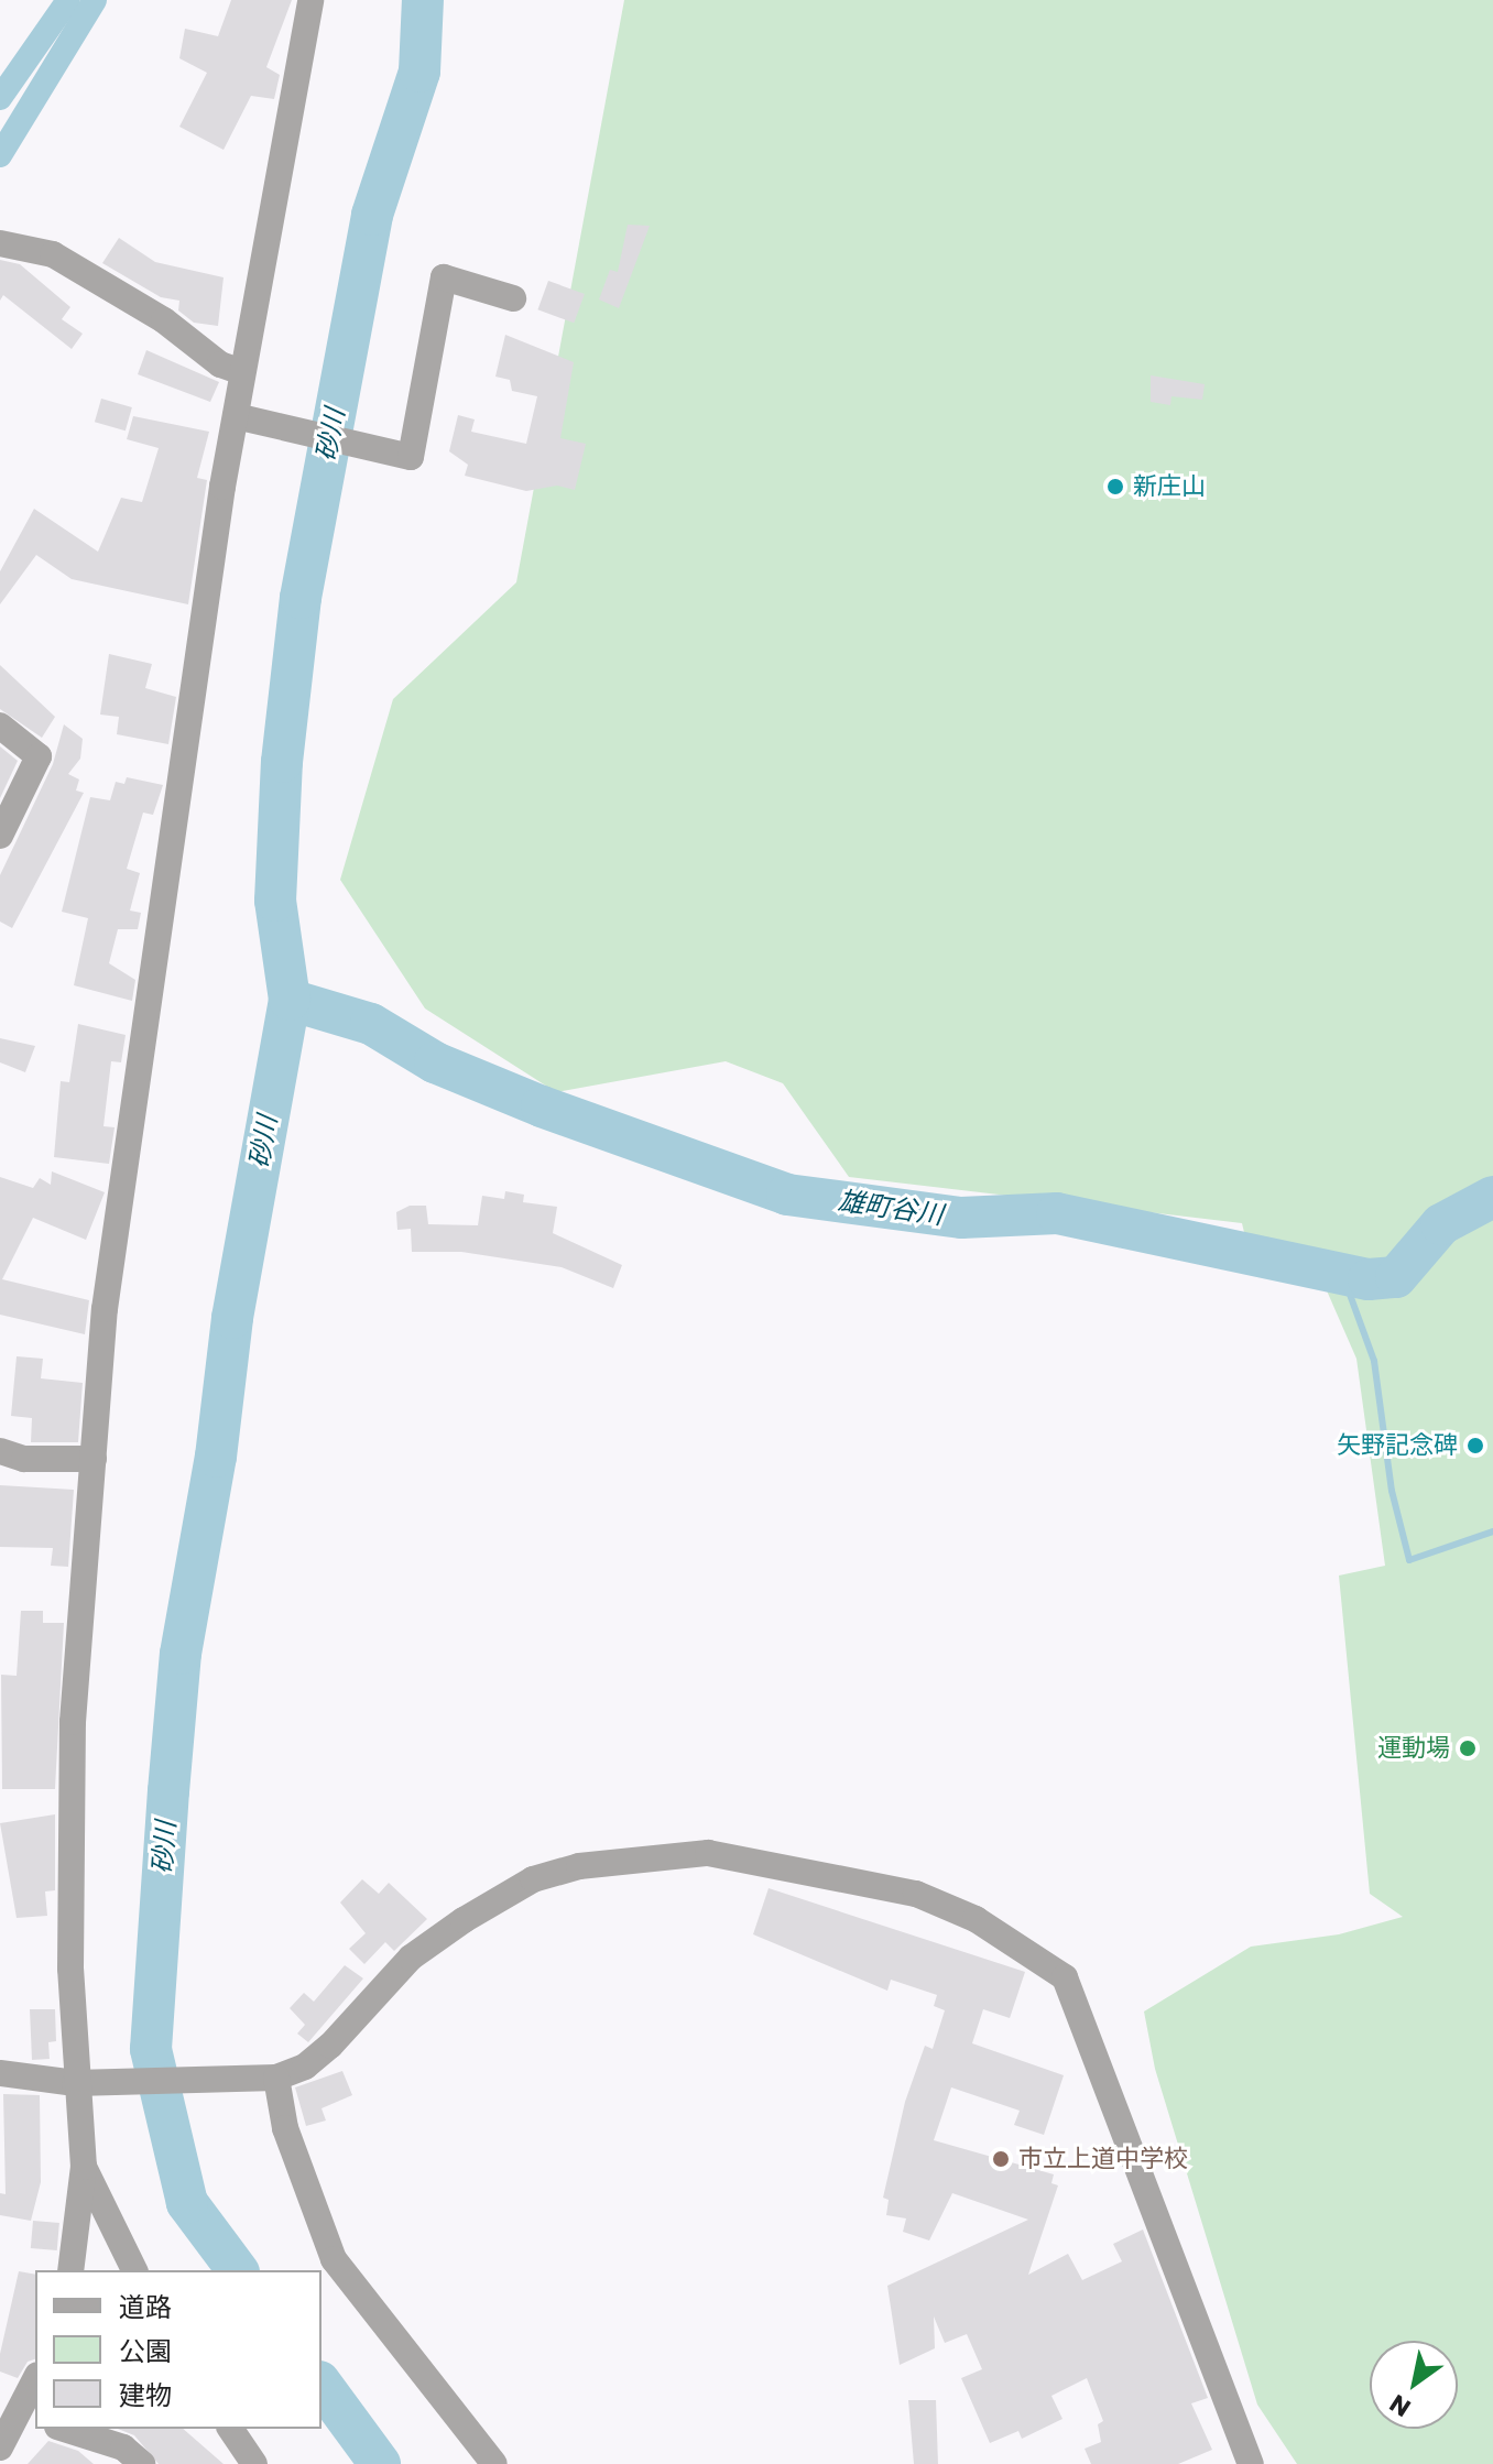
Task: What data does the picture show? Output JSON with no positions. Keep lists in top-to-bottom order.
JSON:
{
  "water": ["砂川", "雄町谷川"],
  "places": [
    "新庄山",
    "矢野記念碑",
    "運動場",
    "市立上道中学校"
  ],
  "legend": ["道路", "公園", "建物"],
  "north": "bottom left"
}
